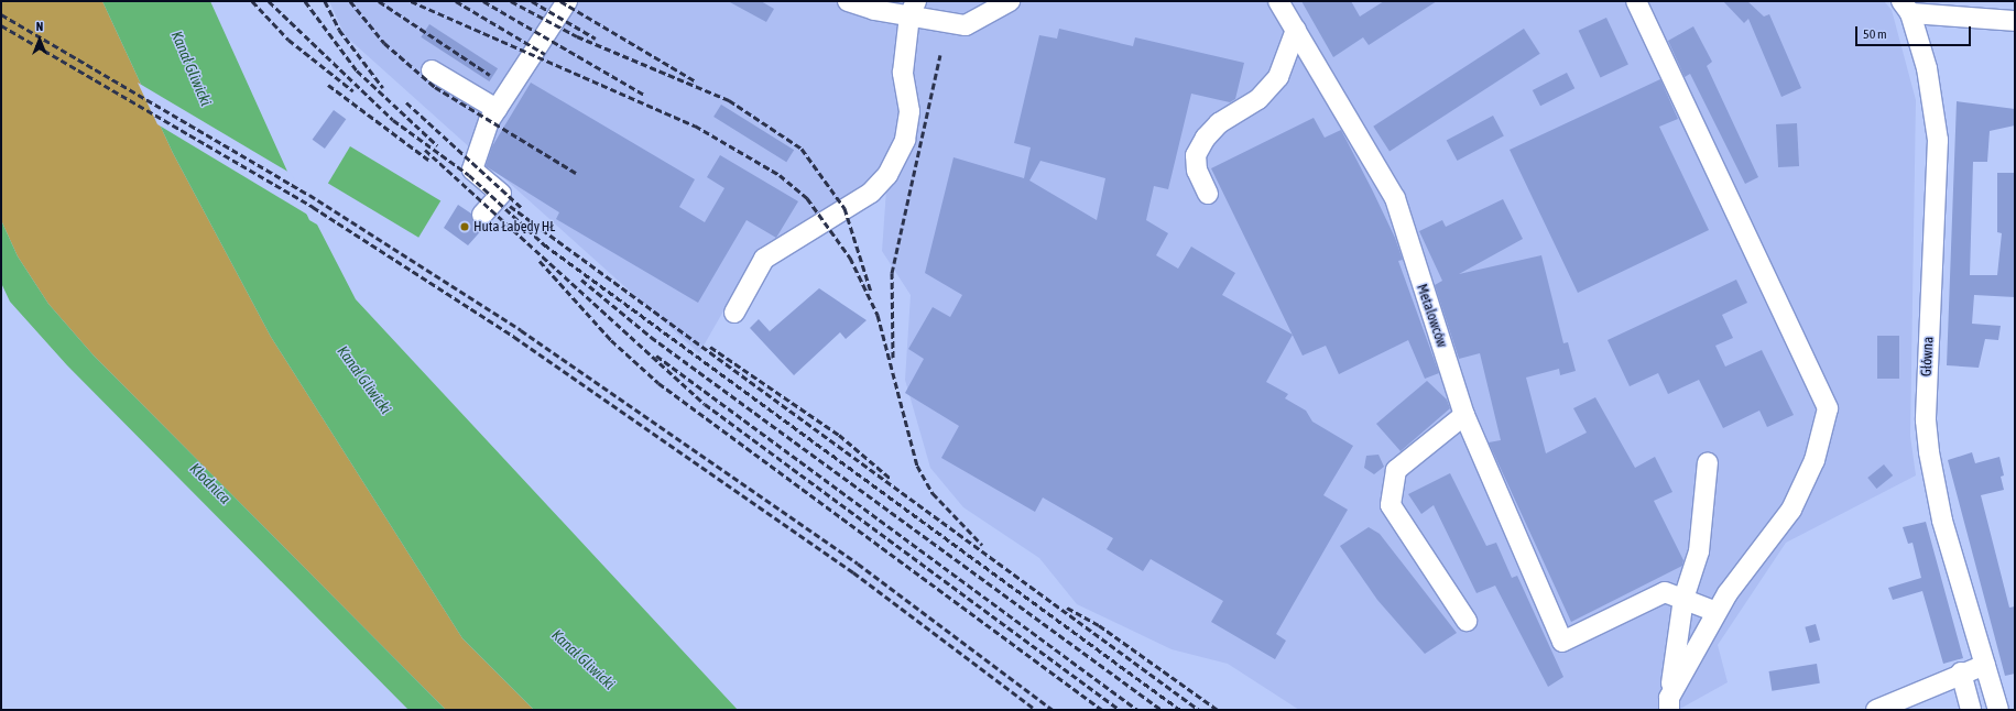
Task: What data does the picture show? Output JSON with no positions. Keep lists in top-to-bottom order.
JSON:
{
  "streets": {
    "street": ["Metalowców", "Główna"]
  },
  "water": ["Kanał Gliwicki", "Kłodnica"],
  "places": ["Huta Łabędy HŁ"],
  "scale_bar": "50 m",
  "north": "top"
}
